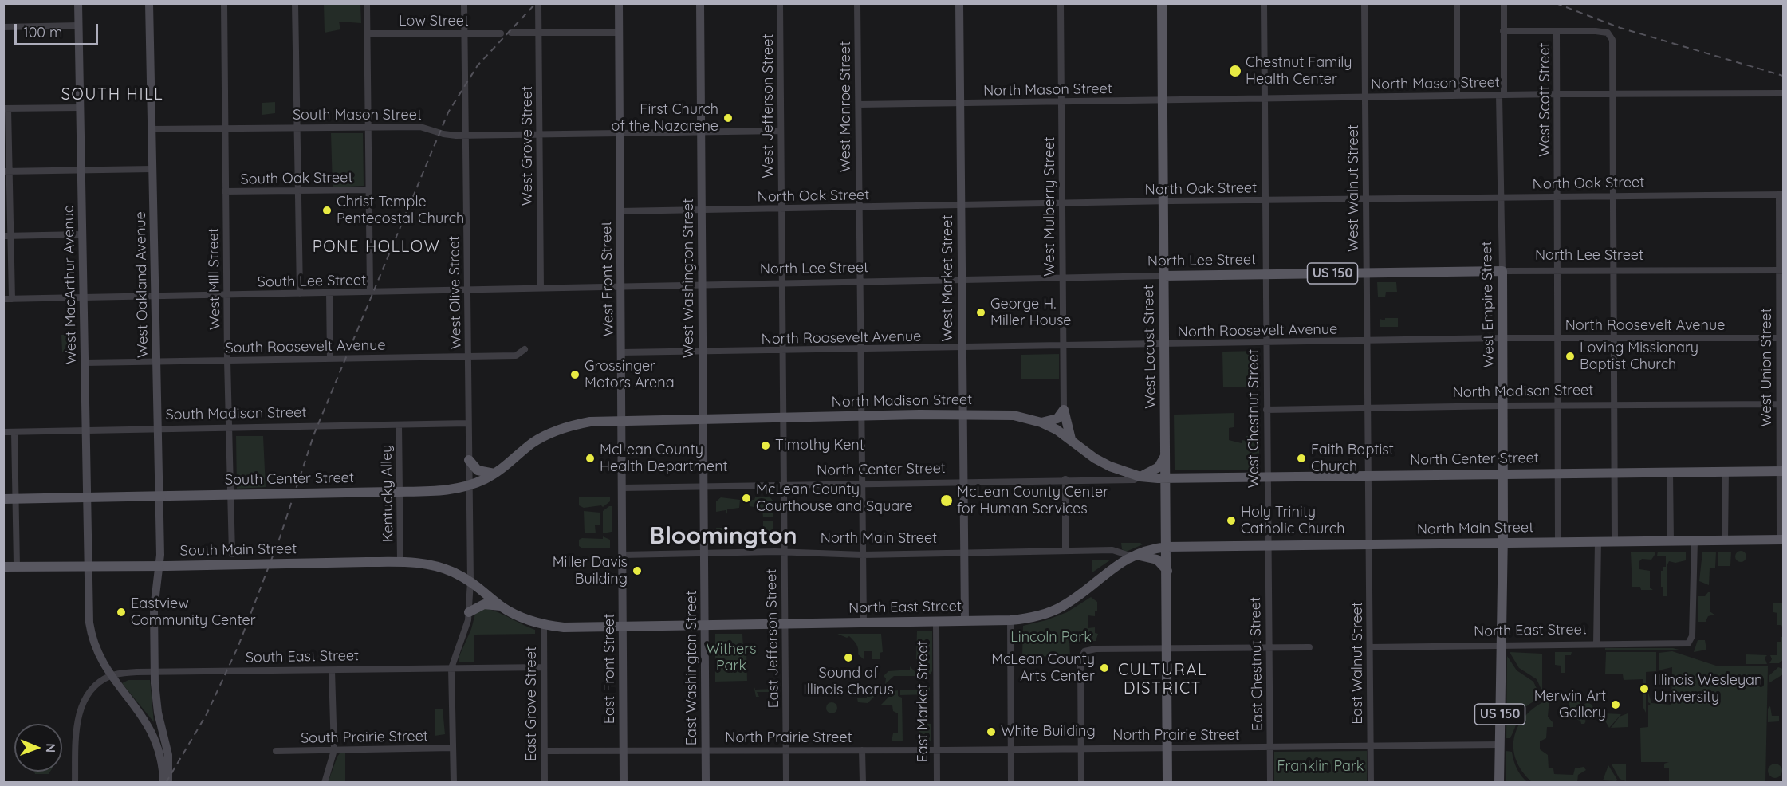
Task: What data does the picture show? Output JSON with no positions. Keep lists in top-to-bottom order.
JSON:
{
  "streets": {
    "main road": [
      "North Lee Street",
      "US 150",
      "West Washington Street",
      "West Market Street",
      "West Front Street",
      "West MacArthur Avenue",
      "West Oakland Avenue",
      "West Empire Street",
      "West Locust Street",
      "North Madison Street",
      "North Center Street",
      "South Center Street",
      "North Main Street",
      "South Main Street",
      "North East Street",
      "East Washington Street",
      "East Front Street"
    ],
    "street": [
      "Low Street",
      "North Mason Street",
      "West Scott Street",
      "West Jefferson Street",
      "West Monroe Street",
      "South Mason Street",
      "West Grove Street",
      "South Oak Street",
      "North Oak Street",
      "West Walnut Street",
      "West Mulberry Street",
      "West Mill Street",
      "South Lee Street",
      "West Olive Street",
      "North Roosevelt Avenue",
      "South Roosevelt Avenue",
      "West Union Street",
      "South Madison Street",
      "West Chestnut Street",
      "Kentucky Alley",
      "East Jefferson Street",
      "South East Street",
      "East Walnut Street",
      "East Chestnut Street",
      "East Market Street",
      "East Grove Street",
      "North Prairie Street",
      "South Prairie Street"
    ]
  },
  "crossings": [
    ["Low Street", "West Olive Street"],
    ["North Mason Street", "West Scott Street"],
    ["North Mason Street", "West Monroe Street"],
    ["North Mason Street", "West Walnut Street"],
    ["North Mason Street", "West Mulberry Street"],
    ["North Mason Street", "West Market Street"],
    ["North Mason Street", "West Empire Street"],
    ["North Mason Street", "West Locust Street"],
    ["North Mason Street", "West Chestnut Street"],
    ["West Scott Street", "North Oak Street"],
    ["West Scott Street", "North Lee Street"],
    ["West Scott Street", "North Roosevelt Avenue"],
    ["West Scott Street", "North Madison Street"],
    ["West Scott Street", "North Center Street"],
    ["West Scott Street", "North Main Street"],
    ["West Jefferson Street", "North Oak Street"],
    ["West Jefferson Street", "North Lee Street"],
    ["West Jefferson Street", "North Roosevelt Avenue"],
    ["West Jefferson Street", "North Madison Street"],
    ["West Jefferson Street", "North Center Street"],
    ["West Jefferson Street", "North Main Street"],
    ["West Jefferson Street", "East Jefferson Street"],
    ["West Monroe Street", "North Oak Street"],
    ["West Monroe Street", "North Lee Street"],
    ["West Monroe Street", "North Roosevelt Avenue"],
    ["West Monroe Street", "North Madison Street"],
    ["West Monroe Street", "North Center Street"],
    ["West Monroe Street", "North Main Street"],
    ["West Monroe Street", "North East Street"],
    ["South Mason Street", "West Grove Street"],
    ["South Mason Street", "West Mill Street"],
    ["South Mason Street", "West Front Street"],
    ["South Mason Street", "West Oakland Avenue"],
    ["South Mason Street", "West Olive Street"],
    ["West Grove Street", "South Lee Street"],
    ["South Oak Street", "West Mill Street"],
    ["North Oak Street", "West Walnut Street"],
    ["North Oak Street", "West Mulberry Street"],
    ["North Oak Street", "West Washington Street"],
    ["North Oak Street", "West Market Street"],
    ["North Oak Street", "West Front Street"],
    ["North Oak Street", "West Empire Street"],
    ["North Oak Street", "West Locust Street"],
    ["North Oak Street", "West Union Street"],
    ["North Oak Street", "West Chestnut Street"],
    ["West Walnut Street", "North Lee Street"],
    ["West Walnut Street", "North Roosevelt Avenue"],
    ["West Walnut Street", "North Madison Street"],
    ["West Walnut Street", "North Center Street"],
    ["West Walnut Street", "North Main Street"],
    ["West Walnut Street", "East Walnut Street"],
    ["West Mulberry Street", "North Lee Street"],
    ["West Mulberry Street", "North Roosevelt Avenue"],
    ["North Lee Street", "West Washington Street"],
    ["North Lee Street", "West Market Street"],
    ["North Lee Street", "West Front Street"],
    ["North Lee Street", "South Lee Street"],
    ["North Lee Street", "West Empire Street"],
    ["North Lee Street", "West Locust Street"],
    ["North Lee Street", "West Union Street"],
    ["North Lee Street", "West Chestnut Street"],
    ["US 150", "West Empire Street"],
    ["US 150", "North Main Street"],
    ["US 150", "North East Street"],
    ["US 150", "North Prairie Street"],
    ["West Washington Street", "North Roosevelt Avenue"],
    ["West Washington Street", "North Madison Street"],
    ["West Washington Street", "North Center Street"],
    ["West Washington Street", "North Main Street"],
    ["West Washington Street", "East Washington Street"],
    ["West Market Street", "North Roosevelt Avenue"],
    ["West Market Street", "North Madison Street"],
    ["West Market Street", "North Center Street"],
    ["West Market Street", "North Main Street"],
    ["West Mill Street", "South Lee Street"],
    ["West Mill Street", "South Roosevelt Avenue"],
    ["West Mill Street", "South Madison Street"],
    ["West Front Street", "South Lee Street"],
    ["West Front Street", "North Roosevelt Avenue"],
    ["West Front Street", "North Madison Street"],
    ["West Front Street", "North Center Street"],
    ["West Front Street", "South Center Street"],
    ["West Front Street", "North Main Street"],
    ["West Front Street", "East Front Street"],
    ["South Lee Street", "West MacArthur Avenue"],
    ["South Lee Street", "West Oakland Avenue"],
    ["South Lee Street", "West Olive Street"],
    ["West MacArthur Avenue", "South Roosevelt Avenue"],
    ["West MacArthur Avenue", "South Madison Street"],
    ["West MacArthur Avenue", "South Center Street"],
    ["West MacArthur Avenue", "South Main Street"],
    ["West MacArthur Avenue", "South East Street"],
    ["West Oakland Avenue", "South Roosevelt Avenue"],
    ["West Oakland Avenue", "South Madison Street"],
    ["West Oakland Avenue", "South Center Street"],
    ["West Oakland Avenue", "South Main Street"],
    ["West Oakland Avenue", "South East Street"],
    ["West Olive Street", "South Roosevelt Avenue"],
    ["West Olive Street", "South Madison Street"],
    ["West Olive Street", "South Center Street"],
    ["West Olive Street", "South Main Street"],
    ["West Olive Street", "South East Street"],
    ["West Olive Street", "South Prairie Street"],
    ["West Empire Street", "North Roosevelt Avenue"],
    ["West Empire Street", "North Madison Street"],
    ["West Empire Street", "North Center Street"],
    ["West Empire Street", "North Main Street"],
    ["North Roosevelt Avenue", "West Locust Street"],
    ["North Roosevelt Avenue", "West Union Street"],
    ["North Roosevelt Avenue", "West Chestnut Street"],
    ["West Locust Street", "North Madison Street"],
    ["West Locust Street", "North Center Street"],
    ["West Locust Street", "North Main Street"],
    ["West Locust Street", "North East Street"],
    ["West Locust Street", "North Prairie Street"],
    ["West Union Street", "North Madison Street"],
    ["West Union Street", "North Center Street"],
    ["West Union Street", "North Main Street"],
    ["North Madison Street", "West Chestnut Street"],
    ["North Madison Street", "North Center Street"],
    ["North Madison Street", "South Center Street"],
    ["South Madison Street", "Kentucky Alley"],
    ["West Chestnut Street", "North Center Street"],
    ["West Chestnut Street", "North Main Street"],
    ["West Chestnut Street", "East Chestnut Street"],
    ["South Center Street", "Kentucky Alley"],
    ["Kentucky Alley", "South Main Street"],
    ["North Main Street", "North East Street"],
    ["North Main Street", "East Jefferson Street"],
    ["North Main Street", "East Walnut Street"],
    ["North Main Street", "East Chestnut Street"],
    ["North Main Street", "East Washington Street"],
    ["North Main Street", "East Front Street"],
    ["North East Street", "East Jefferson Street"],
    ["North East Street", "East Walnut Street"],
    ["North East Street", "East Washington Street"],
    ["North East Street", "East Front Street"],
    ["North East Street", "East Market Street"],
    ["East Jefferson Street", "North Prairie Street"],
    ["South East Street", "East Grove Street"],
    ["East Walnut Street", "North Prairie Street"],
    ["East Chestnut Street", "North Prairie Street"],
    ["East Washington Street", "North Prairie Street"],
    ["East Front Street", "North Prairie Street"],
    ["East Market Street", "North Prairie Street"]
  ],
  "districts": [
    "SOUTH HILL",
    "PONE HOLLOW",
    "Bloomington",
    "CULTURAL DISTRICT"
  ],
  "parks": ["Lincoln Park", "Withers Park", "Franklin Park"],
  "places": [
    "Chestnut Family Health Center",
    "First Church of the Nazarene",
    "Christ Temple Pentecostal Church",
    "George H. Miller House",
    "Loving Missionary Baptist Church",
    "Grossinger Motors Arena",
    "Timothy Kent",
    "McLean County Health Department",
    "Faith Baptist Church",
    "McLean County Courthouse and Square",
    "McLean County Center for Human Services",
    "Holy Trinity Catholic Church",
    "Miller Davis Building",
    "Eastview Community Center",
    "Sound of Illinois Chorus",
    "McLean County Arts Center",
    "Illinois Wesleyan University",
    "Merwin Art Gallery",
    "White Building"
  ],
  "scale_bar": "100 m",
  "north": "right"
}
